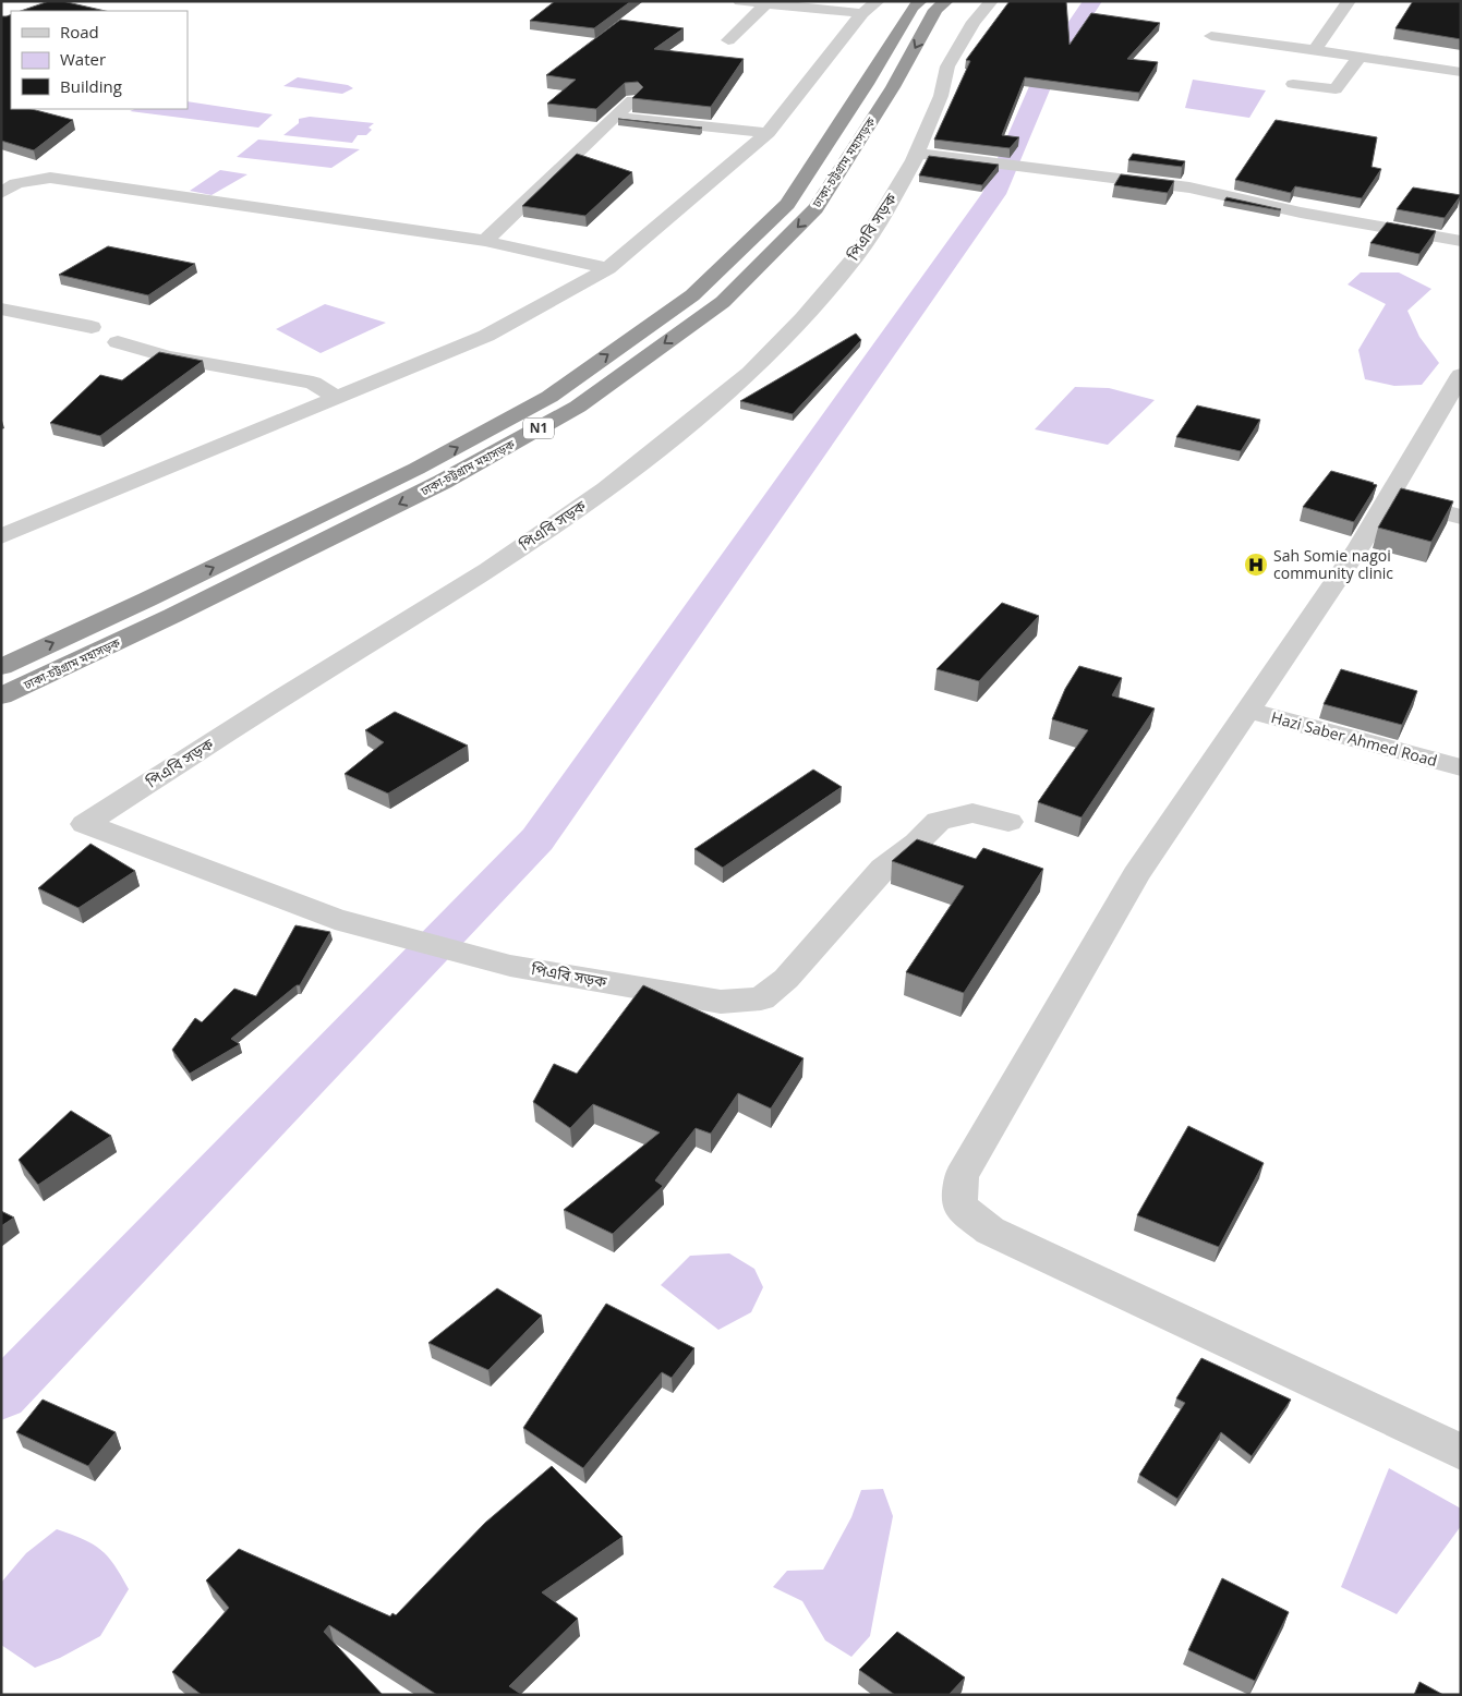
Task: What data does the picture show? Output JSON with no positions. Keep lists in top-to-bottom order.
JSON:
{
  "streets": {
    "highway": ["ঢাকা-চট্টগ্রাম মহাসড়ক", "N1"],
    "street": ["পিএবি সড়ক", "Hazi Saber Ahmed Road"]
  },
  "places": {
    "hospital": ["Sah Somie nagoi community clinic"]
  },
  "legend": ["Road", "Water", "Building"]
}
